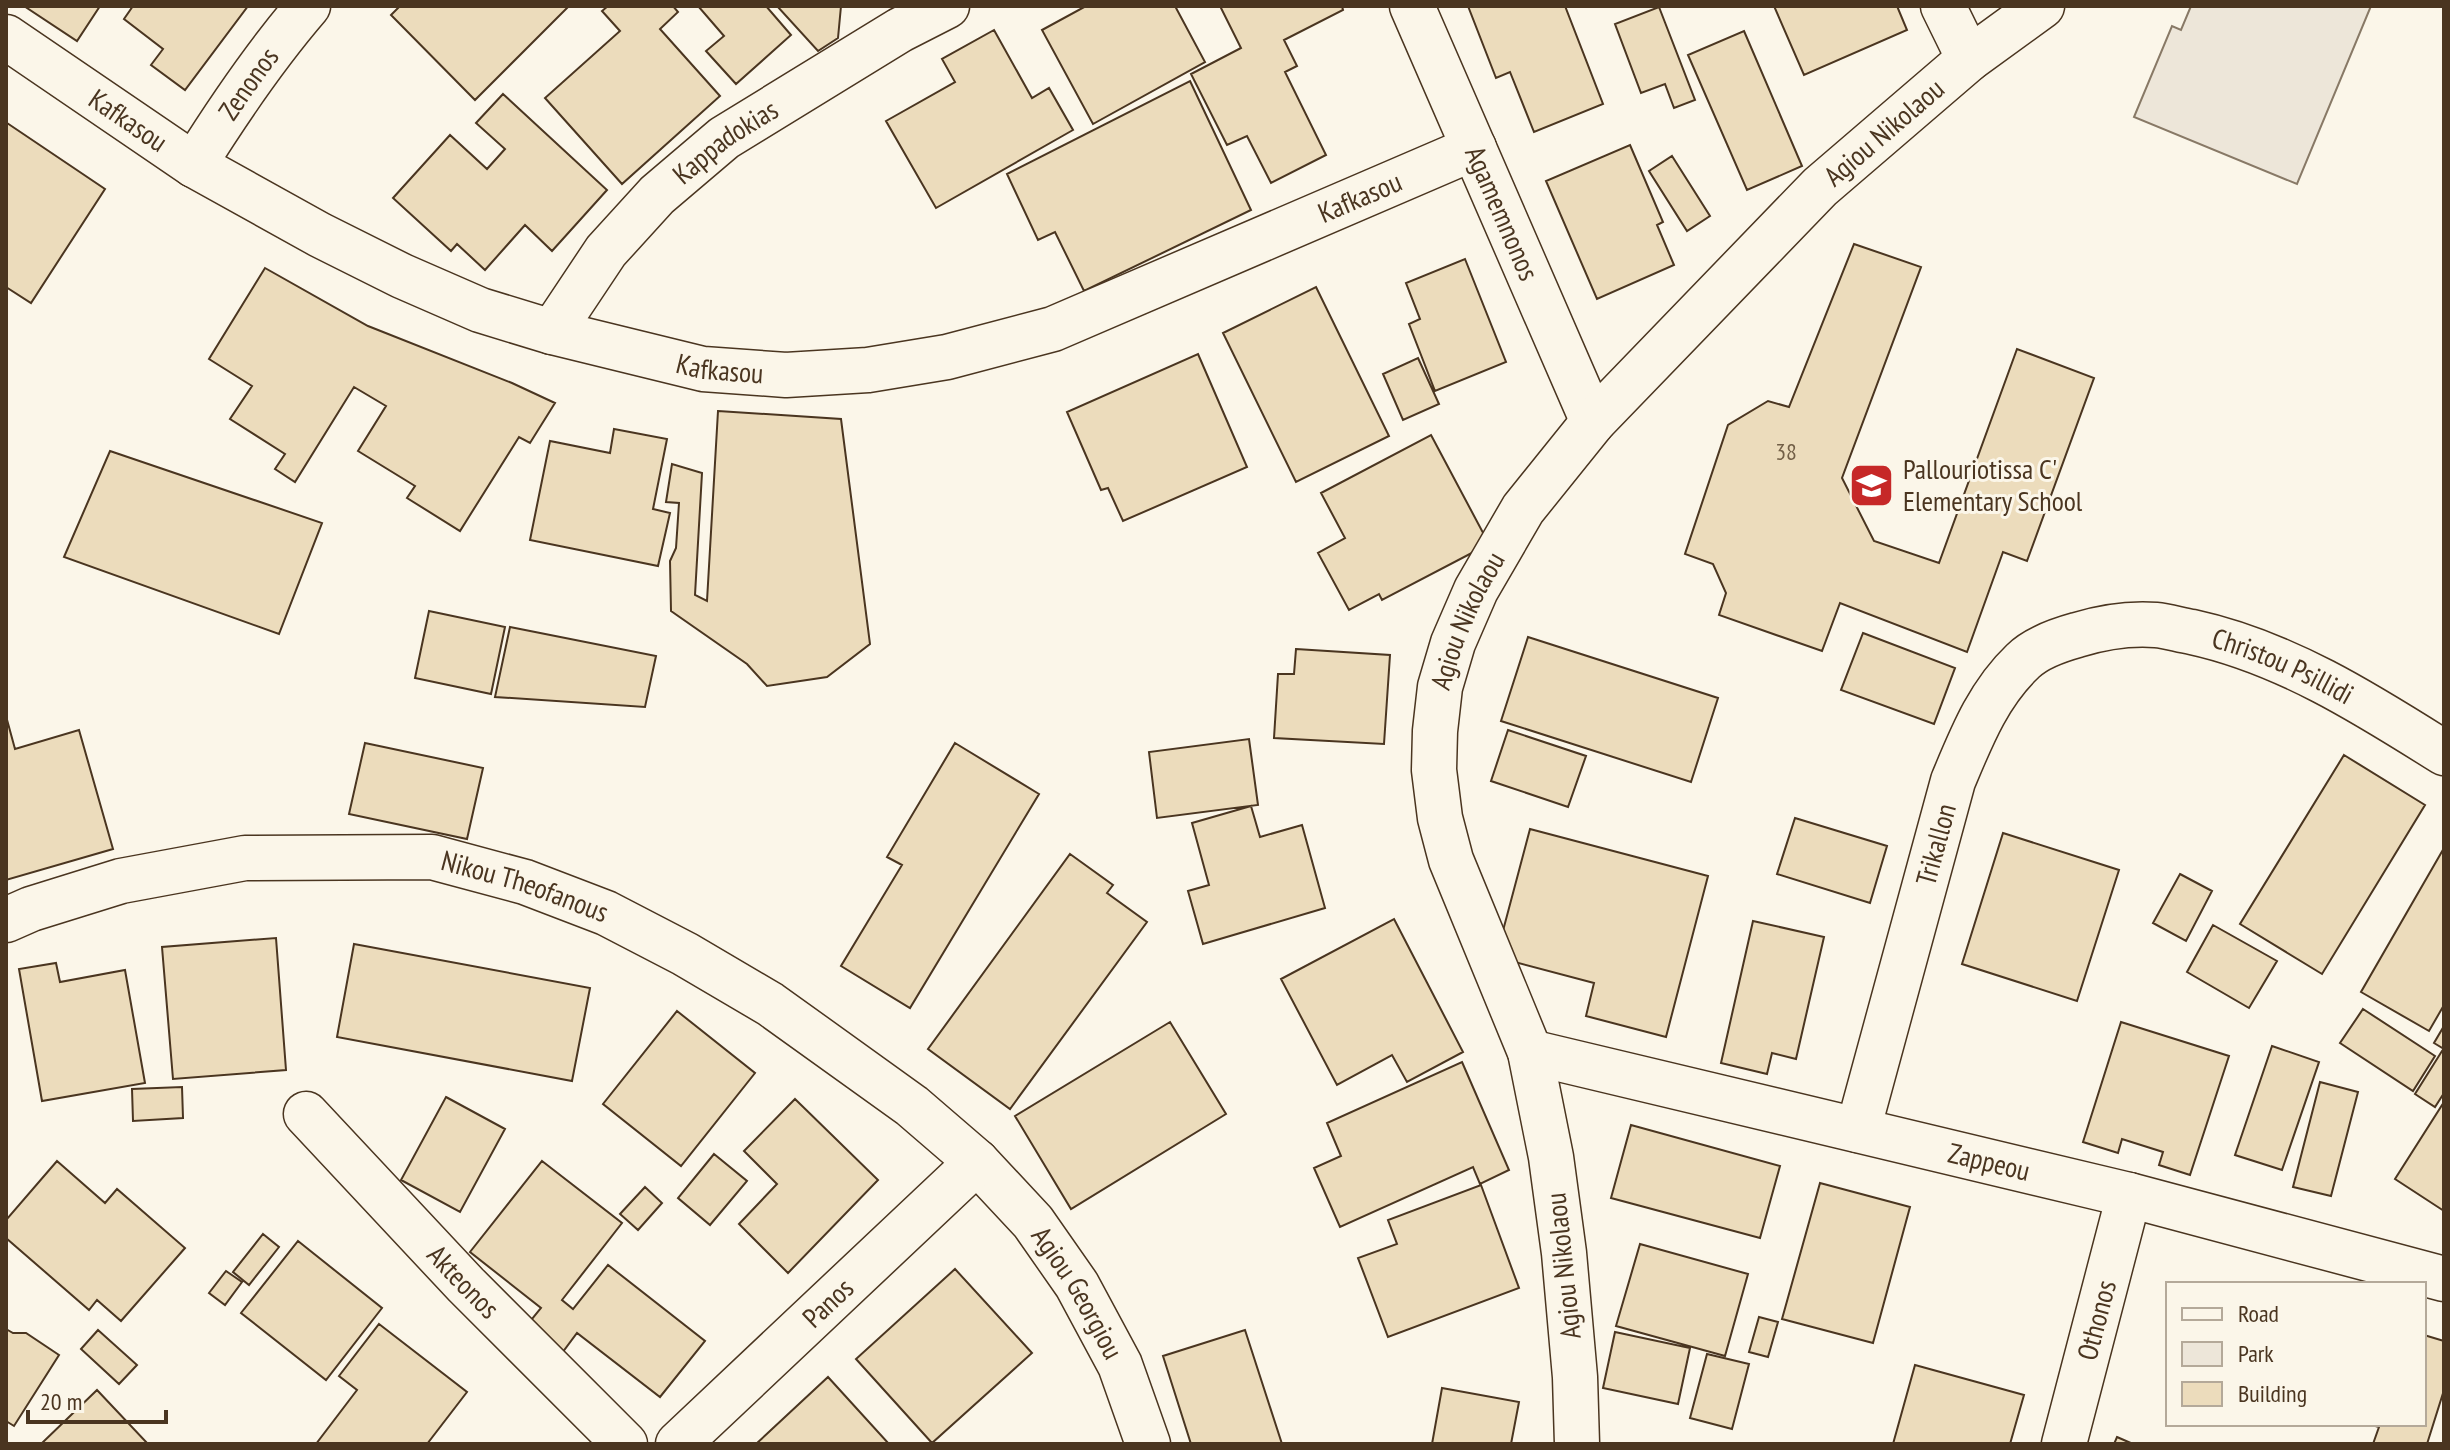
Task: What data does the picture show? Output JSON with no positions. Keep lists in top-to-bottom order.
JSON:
{
  "streets": {
    "street": [
      "Zenonos",
      "Kafkasou",
      "Agiou Nikolaou",
      "Kappadokias",
      "Agamemnonos",
      "Christou Psillidi",
      "Trikallon",
      "Nikou Theofanous",
      "Zappeou",
      "Akteonos",
      "Agiou Georgiou",
      "Panos",
      "Othonos"
    ]
  },
  "crossings": [
    ["Zenonos", "Kafkasou"],
    ["Kafkasou", "Kappadokias"],
    ["Kafkasou", "Agamemnonos"],
    ["Agiou Nikolaou", "Agamemnonos"],
    ["Agiou Nikolaou", "Zappeou"],
    ["Christou Psillidi", "Trikallon"],
    ["Trikallon", "Zappeou"],
    ["Nikou Theofanous", "Agiou Georgiou"],
    ["Nikou Theofanous", "Panos"],
    ["Zappeou", "Othonos"],
    ["Agiou Georgiou", "Panos"]
  ],
  "places": {
    "school or university": ["Pallouriotissa C' Elementary School"]
  },
  "house_numbers": ["38"],
  "legend": ["Road", "Park", "Building"],
  "scale_bar": "20 m"
}
